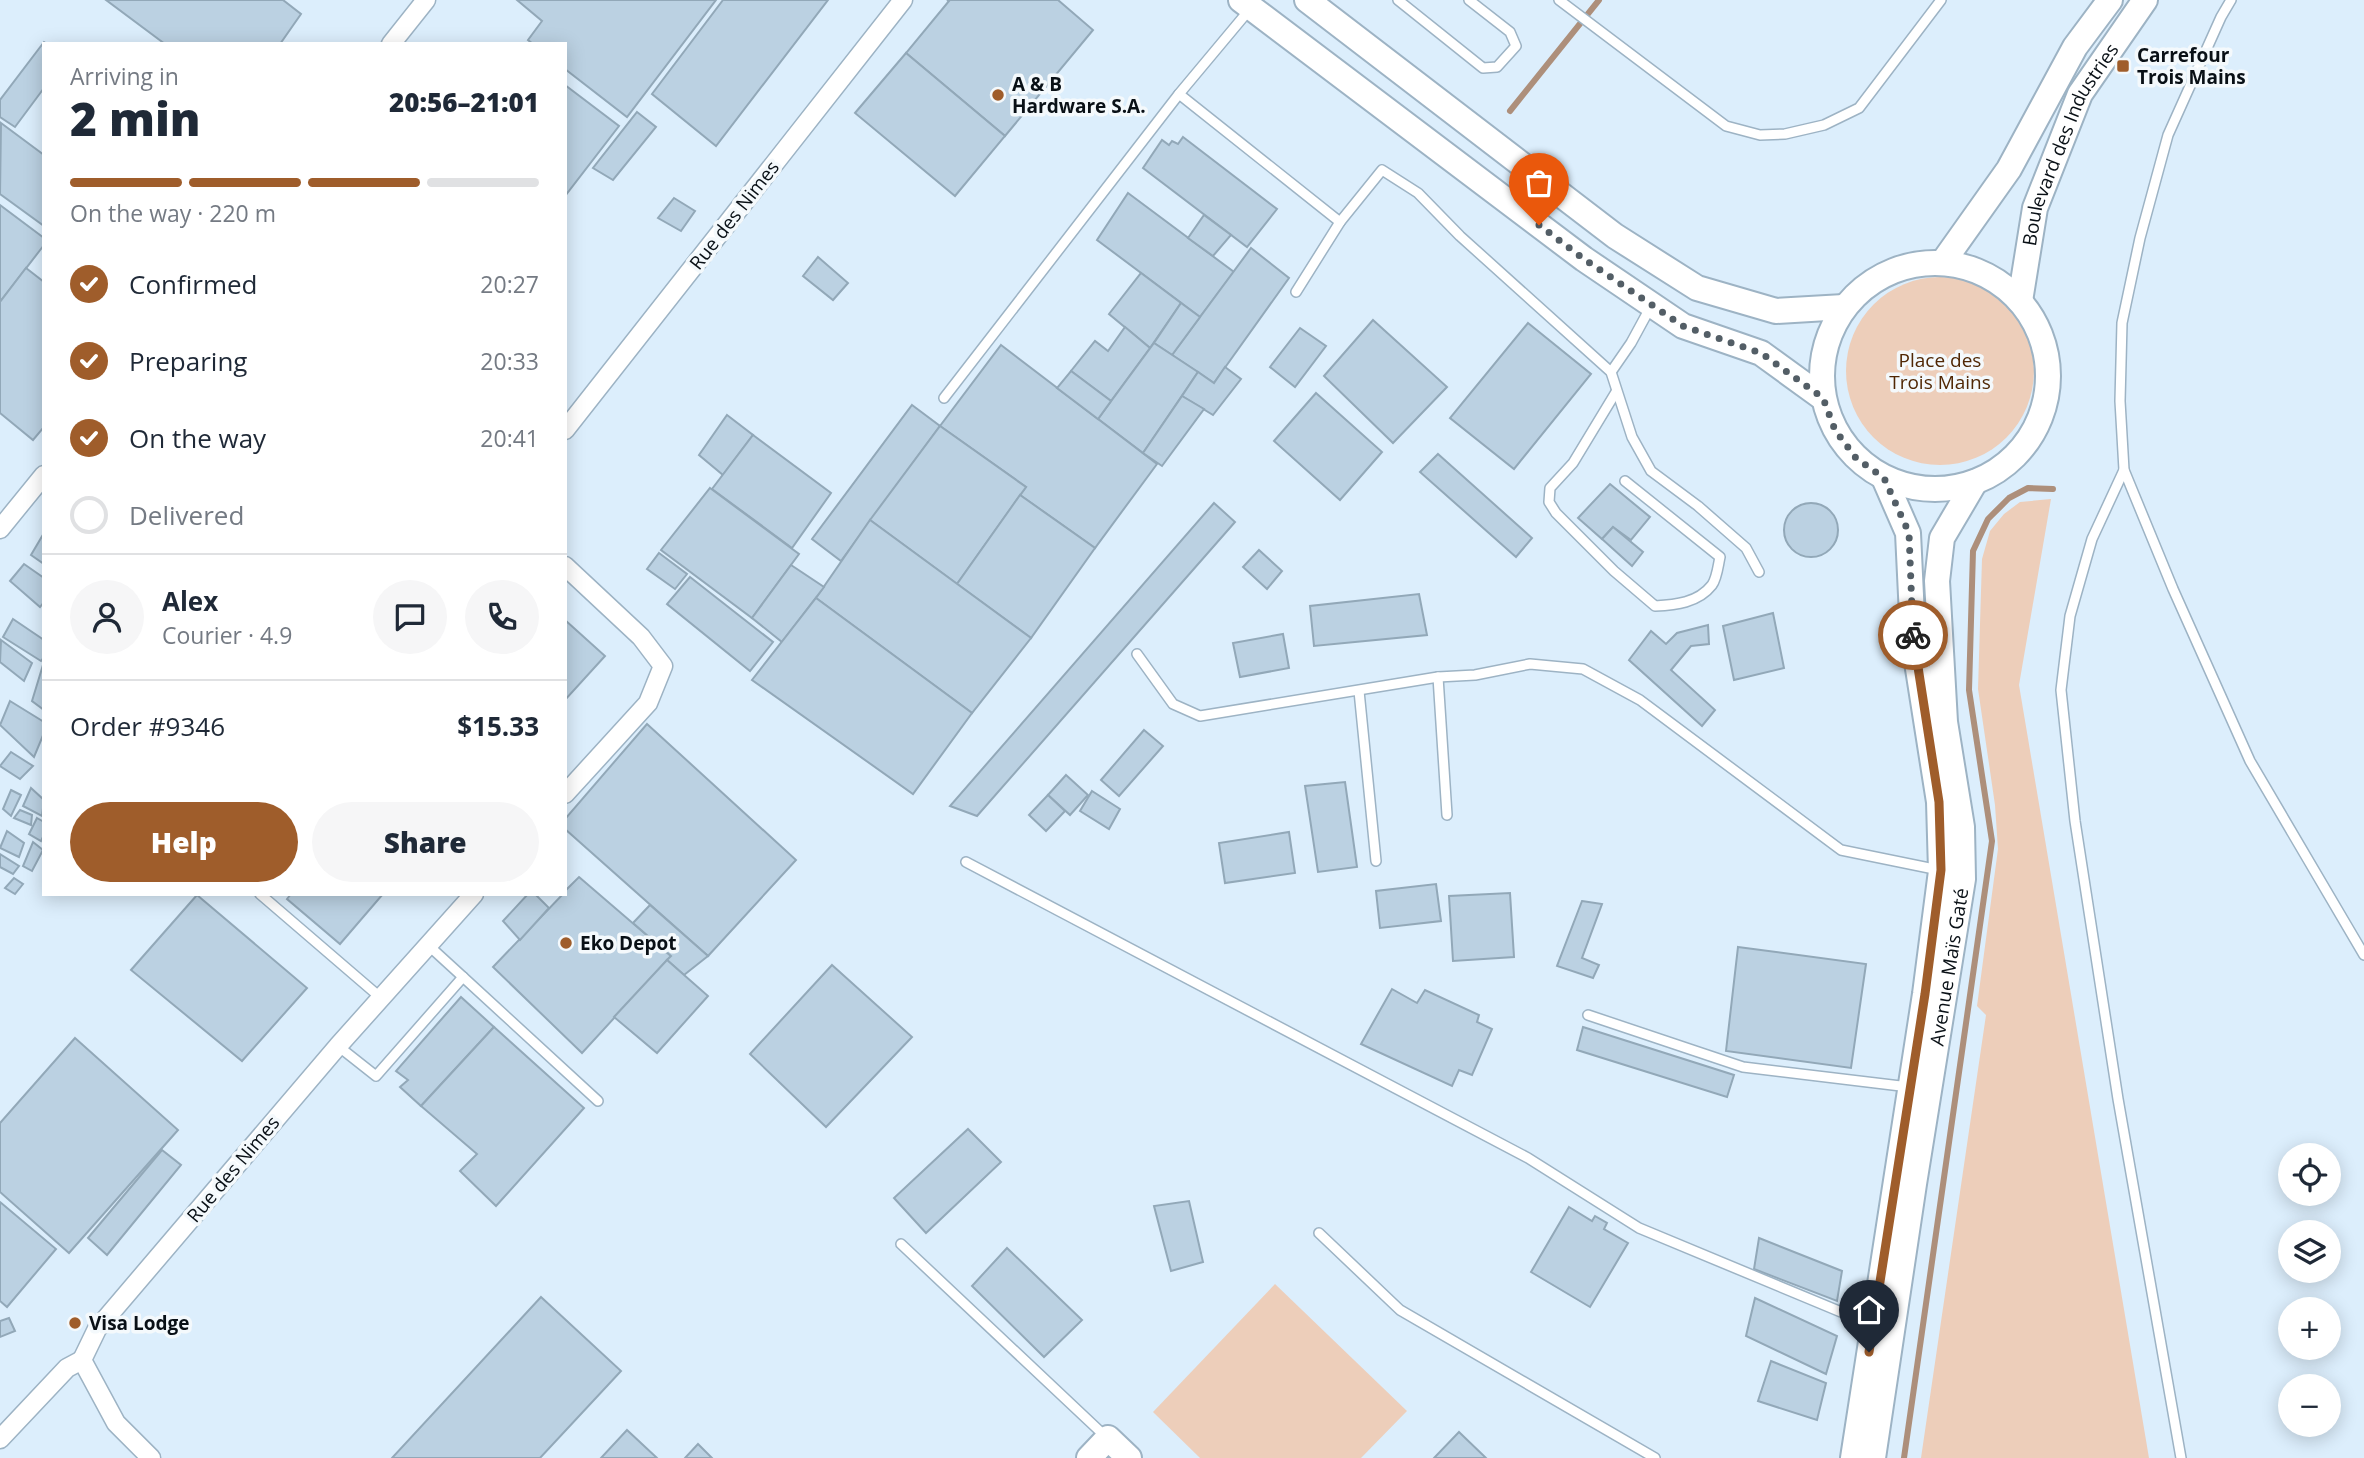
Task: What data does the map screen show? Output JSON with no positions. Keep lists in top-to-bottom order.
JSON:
{
  "streets": {
    "main road": ["Boulevard des Industries", "Avenue Maïs Gaté"],
    "street": ["Rue des Nimes"]
  },
  "crossings": [
    ["Boulevard des Industries", "Avenue Maïs Gaté"]
  ],
  "parks": ["Place des Trois Mains"],
  "places": {
    "transit": ["Carrefour Trois Mains"],
    "other": ["A & B Hardware S.A.", "Eko Depot", "Visa Lodge"]
  },
  "page": {
    "heading": ["2 min", "Arriving in", "20:56–21:01"],
    "panel": [
      "Alex",
      "Courier · 4.9",
      "Order #9346",
      "$15.33"
    ],
    "bar": "On the way · 220 m",
    "list": [
      ["Confirmed", "20:27"],
      ["Preparing", "20:33"],
      ["On the way", "20:41"],
      "Delivered"
    ],
    "buttons": ["Help", "Share"],
    "map_buttons": ["+", "−"]
  }
}
